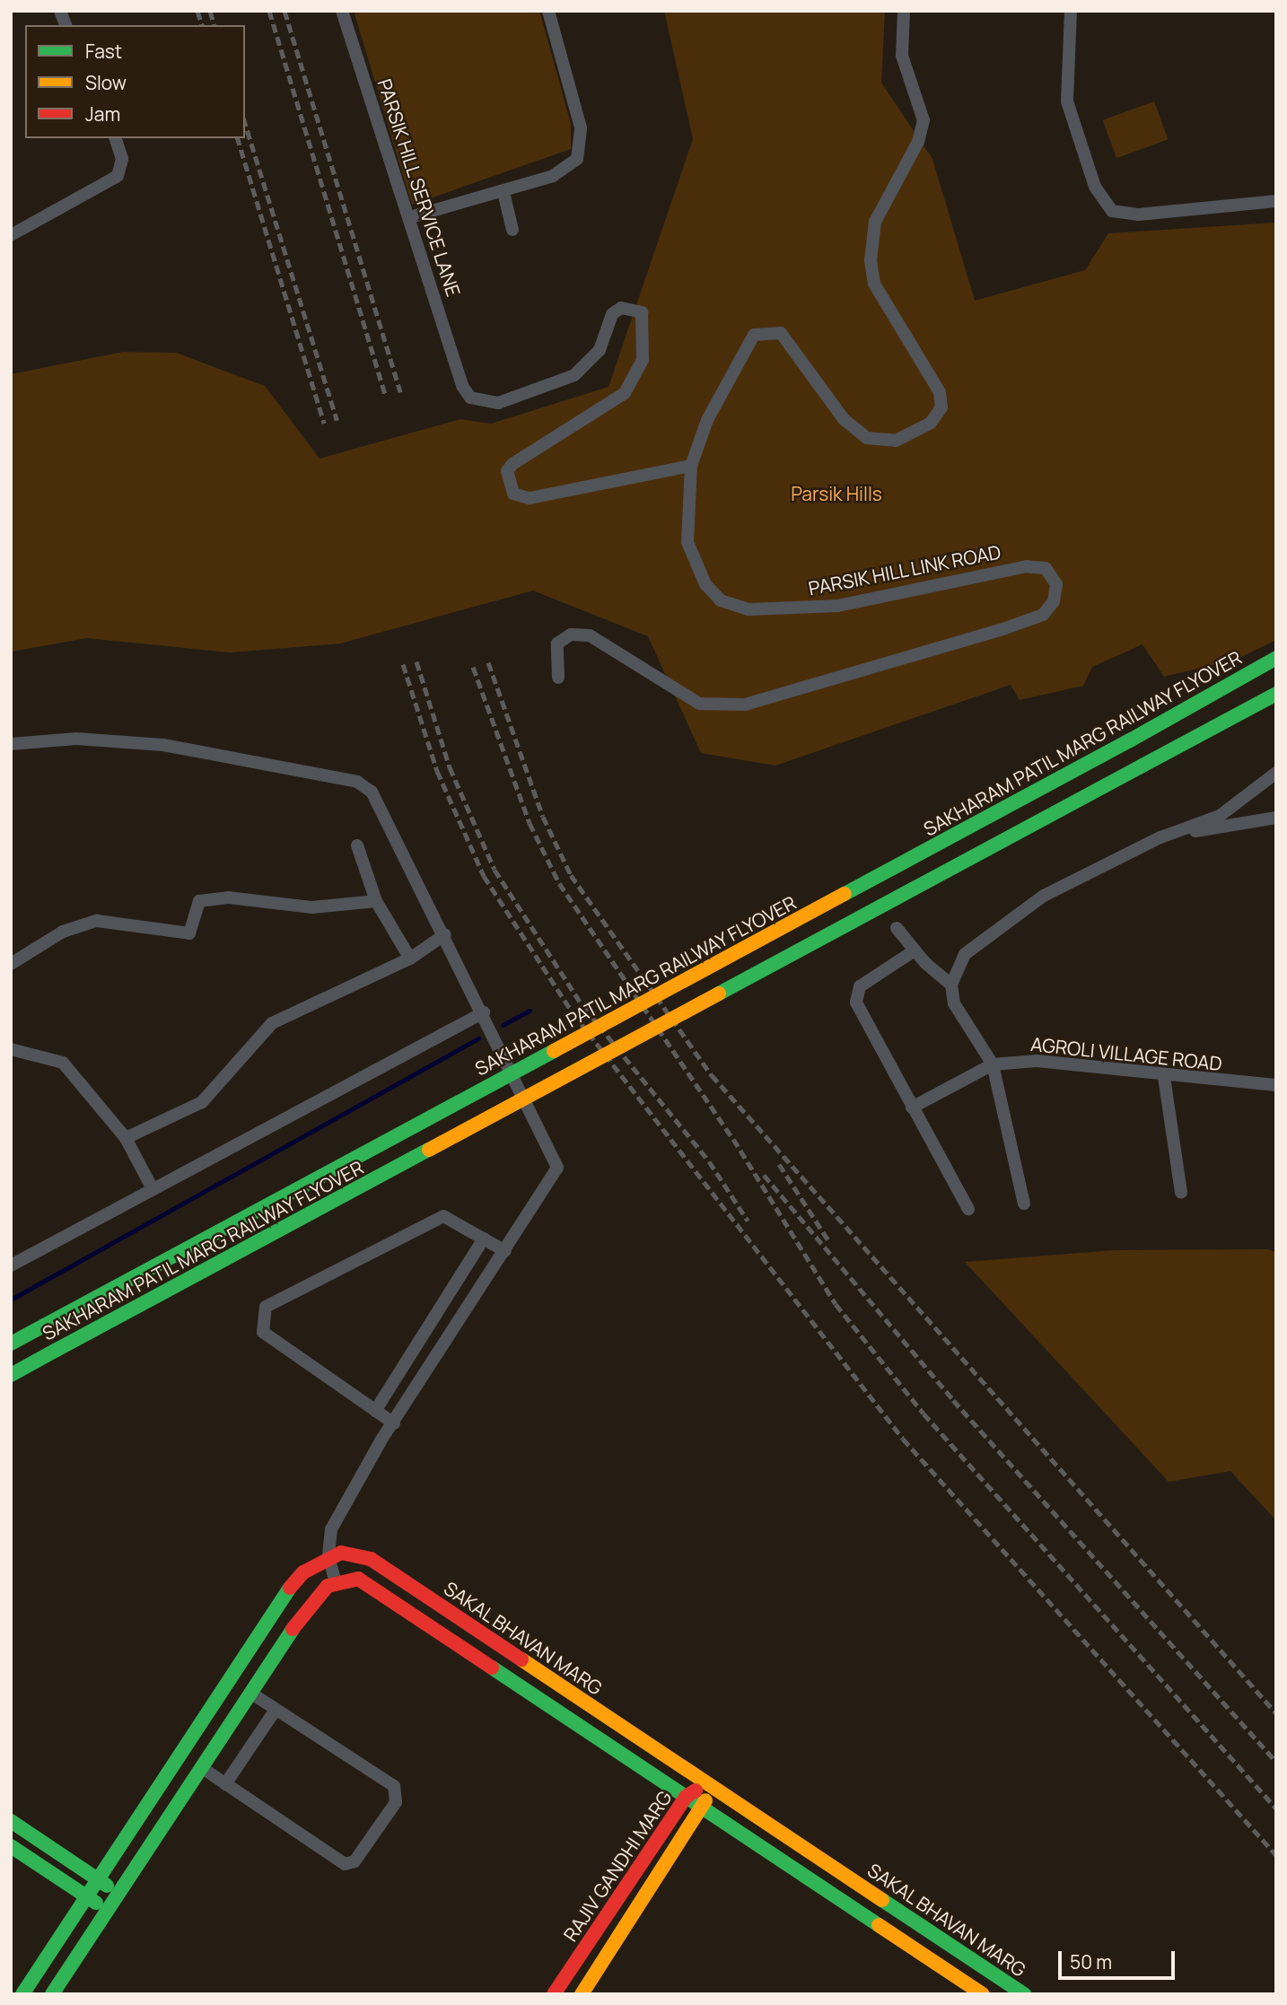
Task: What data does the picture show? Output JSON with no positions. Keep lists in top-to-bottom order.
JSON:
{
  "streets": {
    "main road": ["SAKHARAM PATIL MARG RAILWAY FLYOVER", "SAKAL BHAVAN MARG", "RAJIV GANDHI MARG"],
    "street": ["PARSIK HILL SERVICE LANE", "PARSIK HILL LINK ROAD", "AGROLI VILLAGE ROAD"]
  },
  "crossings": [
    ["PARSIK HILL SERVICE LANE", "PARSIK HILL LINK ROAD"],
    ["SAKAL BHAVAN MARG", "RAJIV GANDHI MARG"]
  ],
  "parks": ["Parsik Hills"],
  "legend": ["Fast", "Slow", "Jam"],
  "scale_bar": "50 m"
}
